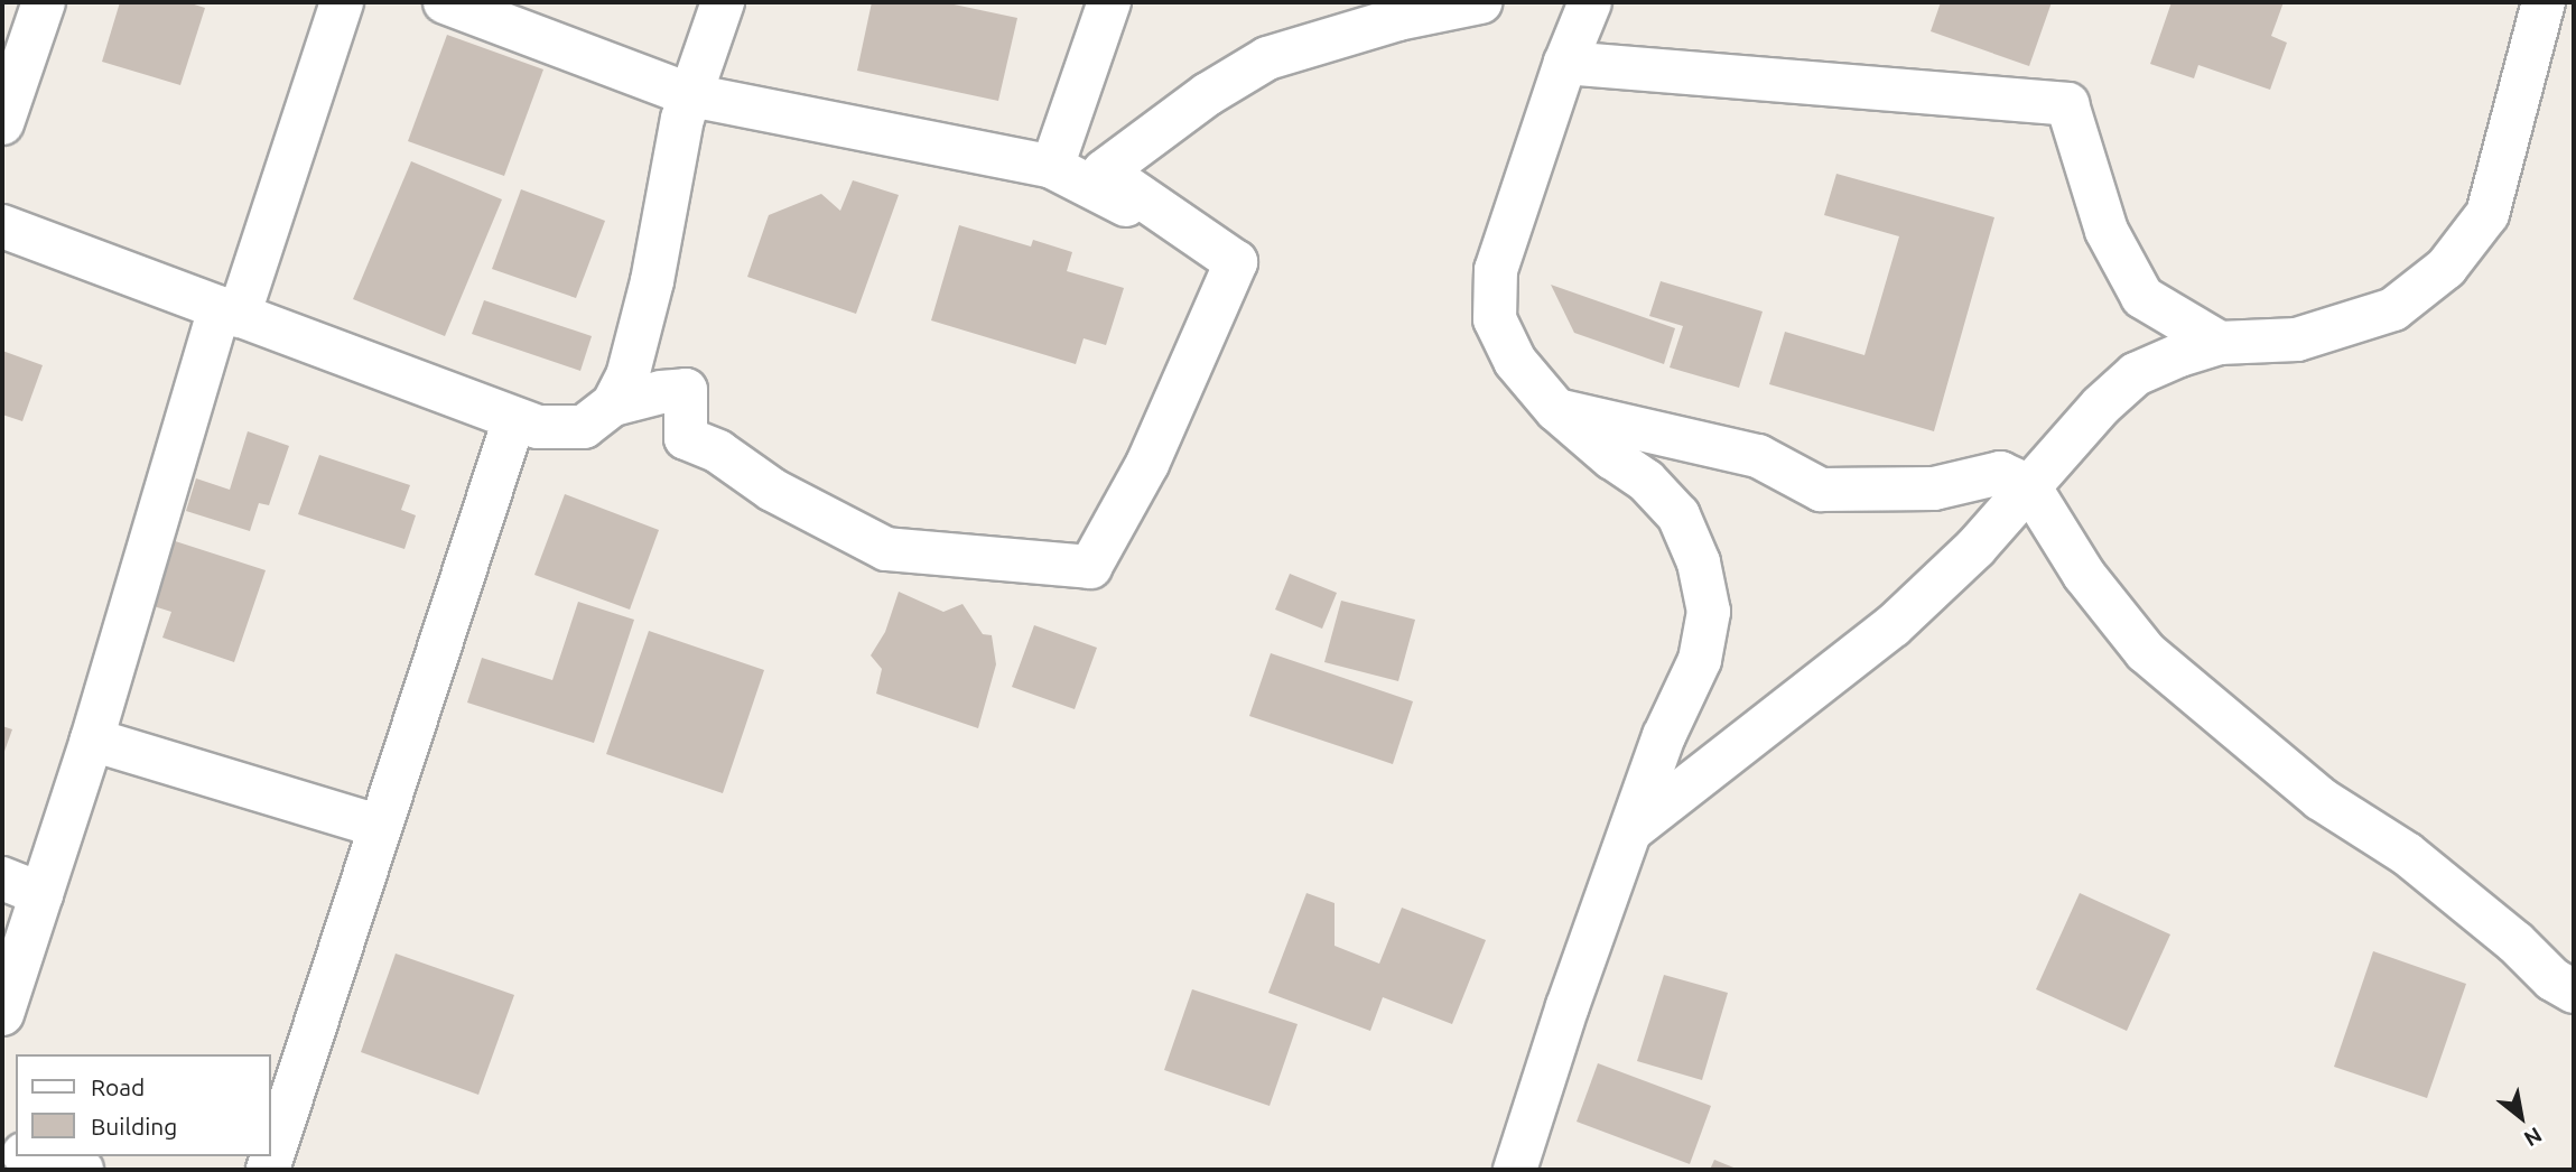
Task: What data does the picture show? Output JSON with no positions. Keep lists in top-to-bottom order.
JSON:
{
  "legend": ["Road", "Building"],
  "north": "bottom right"
}
